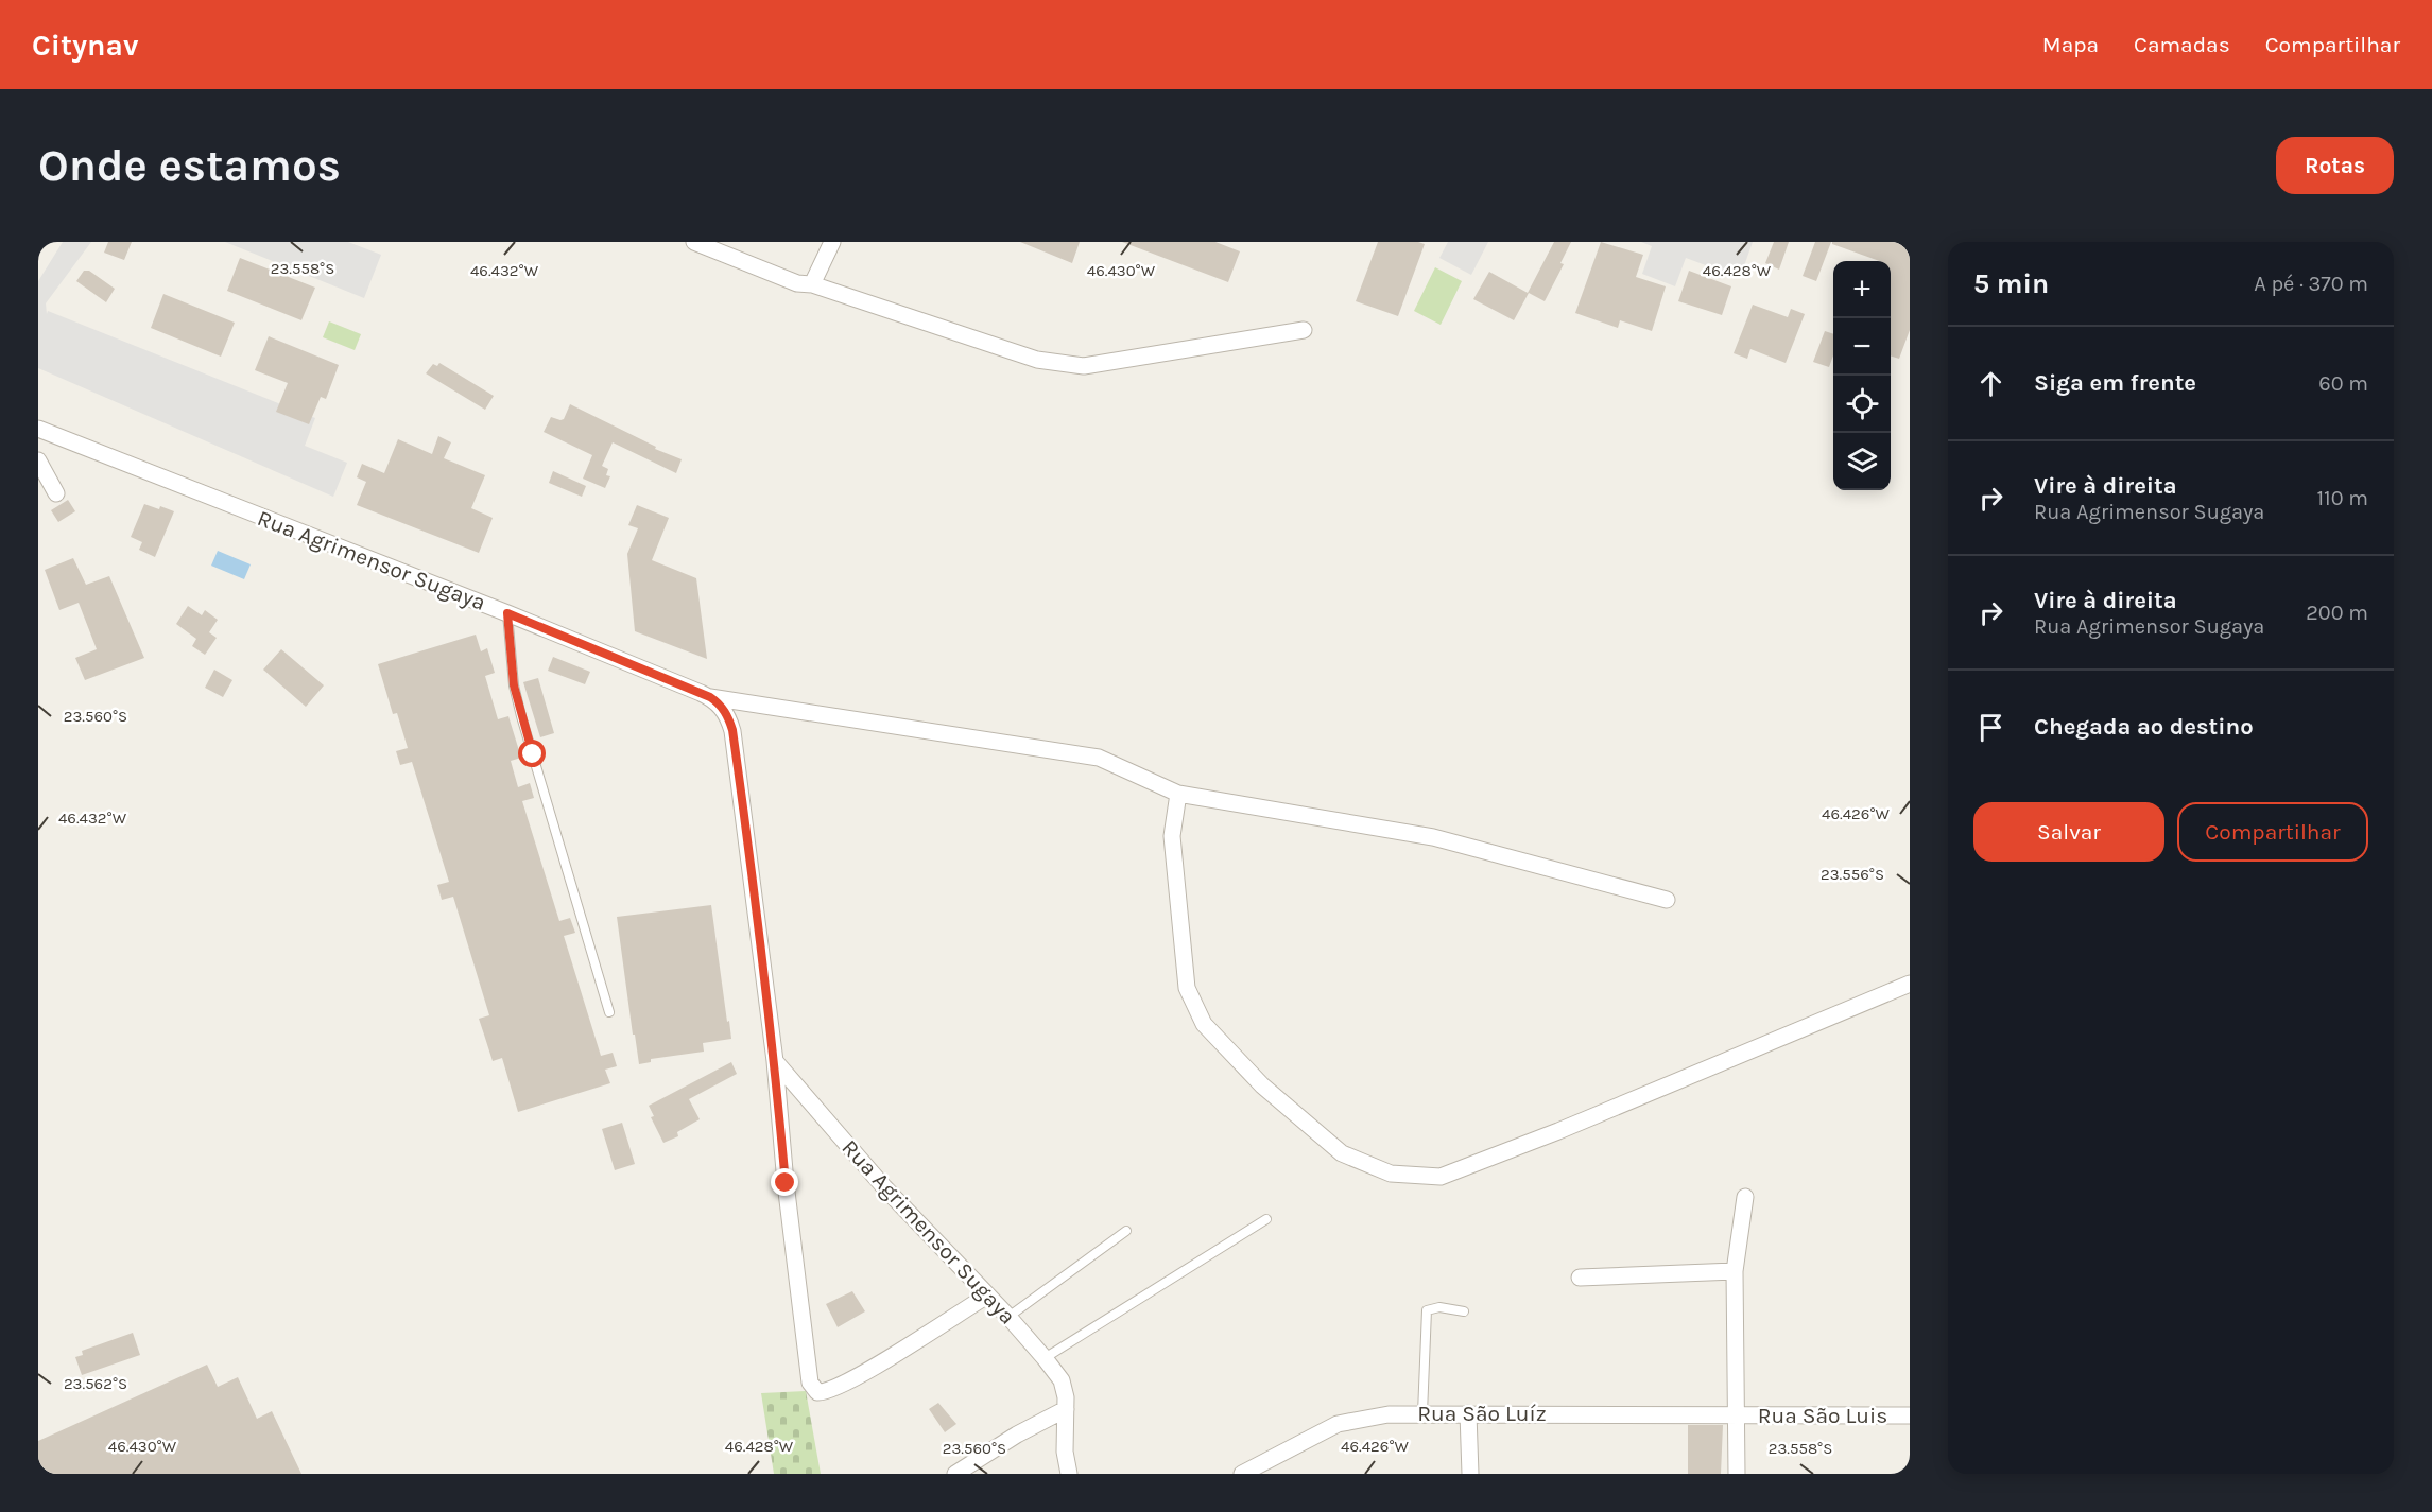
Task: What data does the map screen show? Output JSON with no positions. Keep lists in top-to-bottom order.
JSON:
{
  "streets": {
    "street": ["Rua Agrimensor Sugaya", "Rua São Luíz", "Rua São Luis"]
  },
  "crossings": [
    ["Rua São Luíz", "Rua São Luis"]
  ],
  "page": {
    "header": "Citynav",
    "nav": ["Mapa", "Camadas", "Compartilhar"],
    "buttons": [
      "Rotas",
      ["Salvar", "Compartilhar"]
    ],
    "title": "Onde estamos",
    "heading": ["5 min", "A pé · 370 m"],
    "map_buttons": ["+", "−"],
    "list": [
      ["Siga em frente", "60 m"],
      ["Vire à direita", "Rua Agrimensor Sugaya", "110 m"],
      ["Vire à direita", "Rua Agrimensor Sugaya", "200 m"],
      "Chegada ao destino"
    ]
  },
  "coordinates": [
    "23.558°S",
    "46.432°W",
    "46.430°W",
    "46.428°W",
    "23.560°S",
    "46.426°W",
    "23.556°S",
    "23.562°S"
  ]
}
